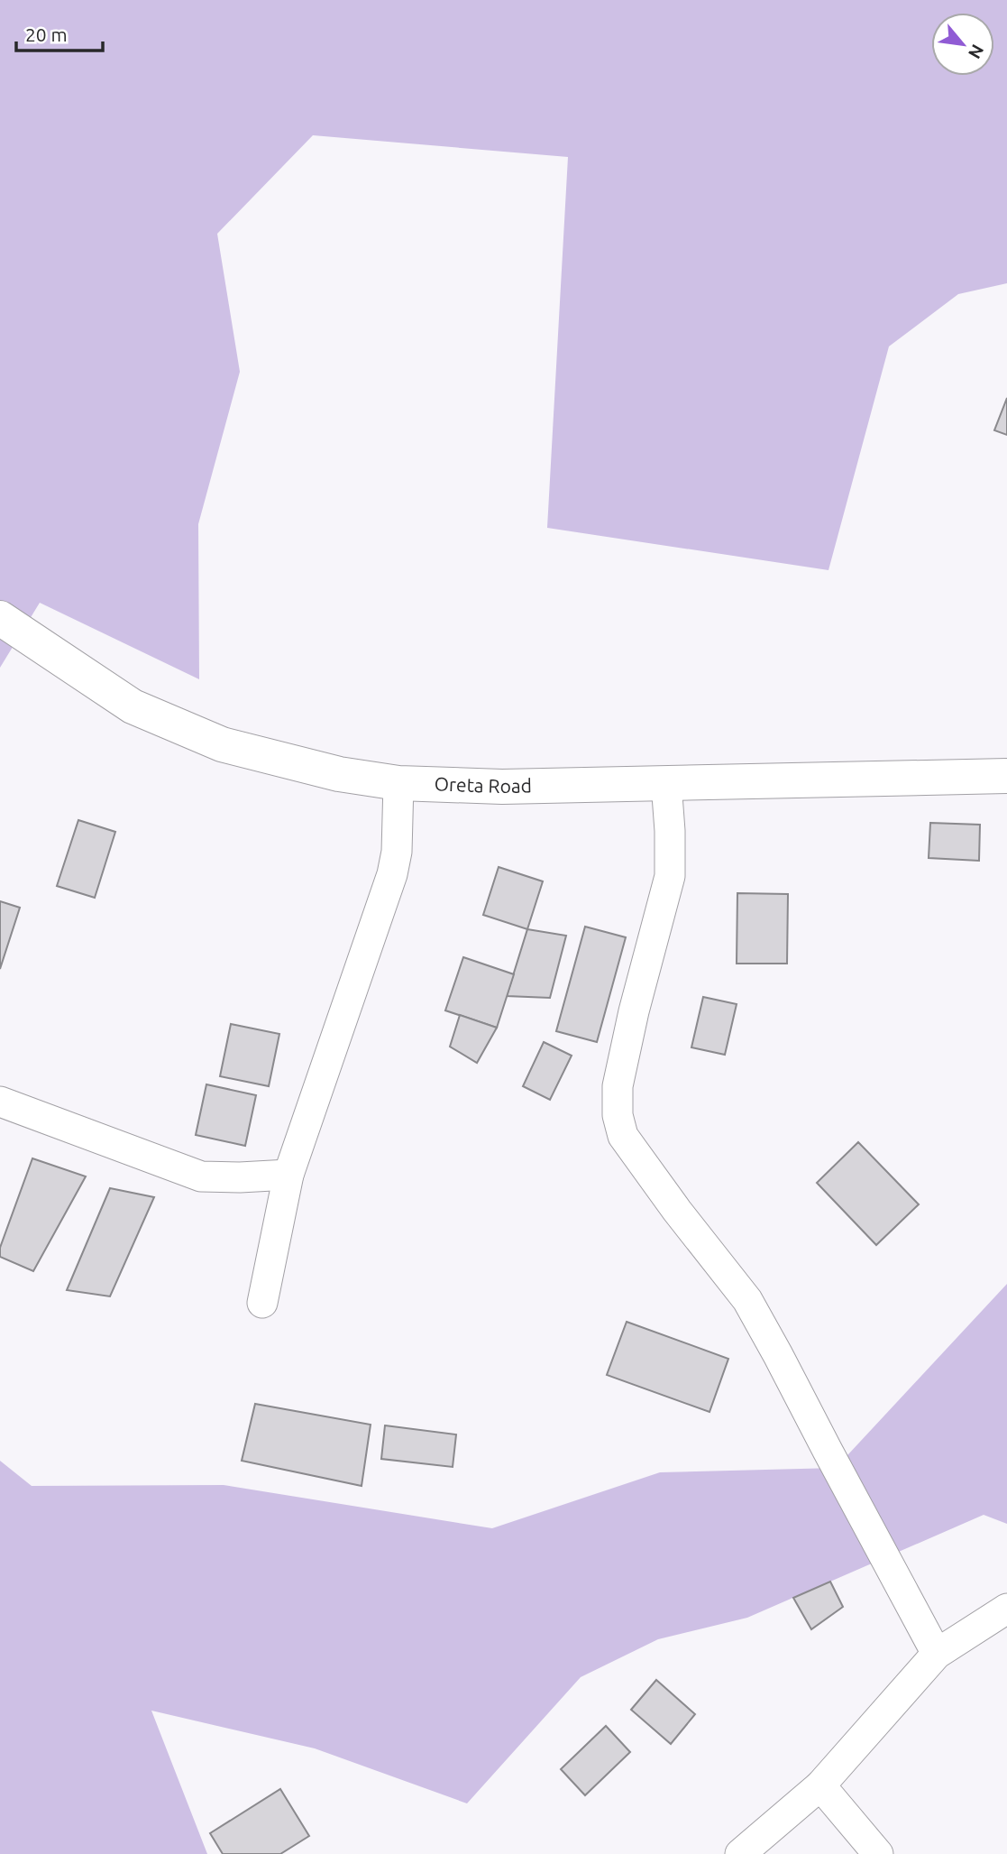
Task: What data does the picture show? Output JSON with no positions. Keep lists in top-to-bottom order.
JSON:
{
  "streets": {
    "street": ["Oreta Road"]
  },
  "scale_bar": "20 m",
  "north": "bottom right"
}
